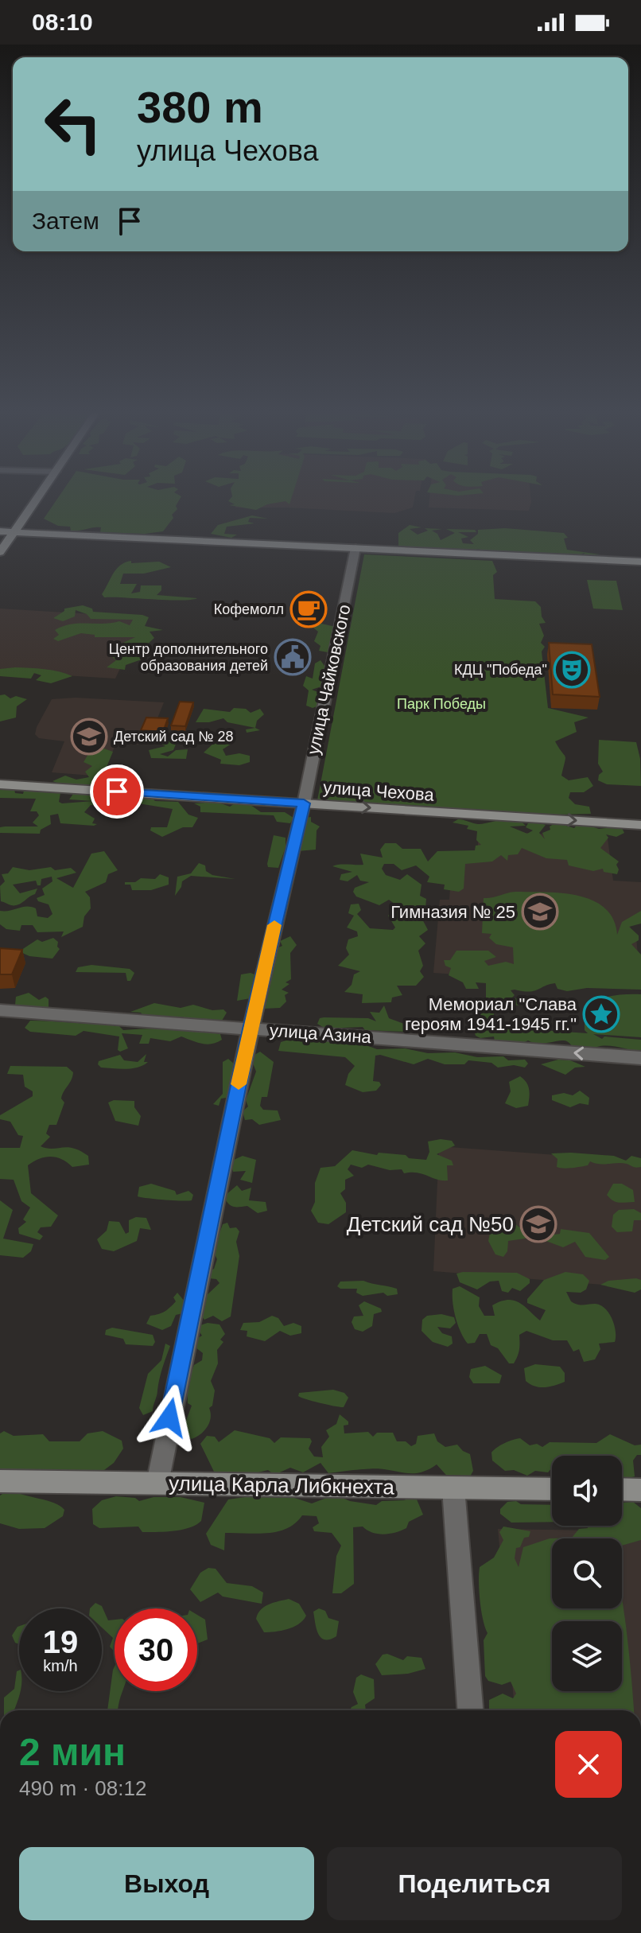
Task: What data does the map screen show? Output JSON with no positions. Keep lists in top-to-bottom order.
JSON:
{
  "streets": {
    "main road": ["улица Чехова", "улица Карла Либкнехта"],
    "street": ["улица Чайковского", "улица Азина"]
  },
  "crossings": [
    ["улица Чайковского", "улица Чехова"],
    ["улица Чайковского", "улица Азина"],
    ["улица Чайковского", "улица Карла Либкнехта"]
  ],
  "one_way": ["улица Чехова", "улица Азина"],
  "parks": ["Парк Победы"],
  "places": {
    "cafe": ["Кофемолл"],
    "public building": ["Центр дополнительного образования детей"],
    "theatre": ["КДЦ \"Победа\""],
    "school or university": ["Детский сад № 28", "Гимназия № 25", "Детский сад №50"],
    "place": ["Мемориал \"Слава героям 1941-1945 гг.\""]
  },
  "page": {
    "status": "08:10",
    "turn": ["380 m", "улица Чехова"],
    "then": "Затем",
    "speed": "19 km/h",
    "limit": "30",
    "heading": ["2 мин", "490 m · 08:12"],
    "buttons": ["Выход", "Поделиться"]
  }
}
